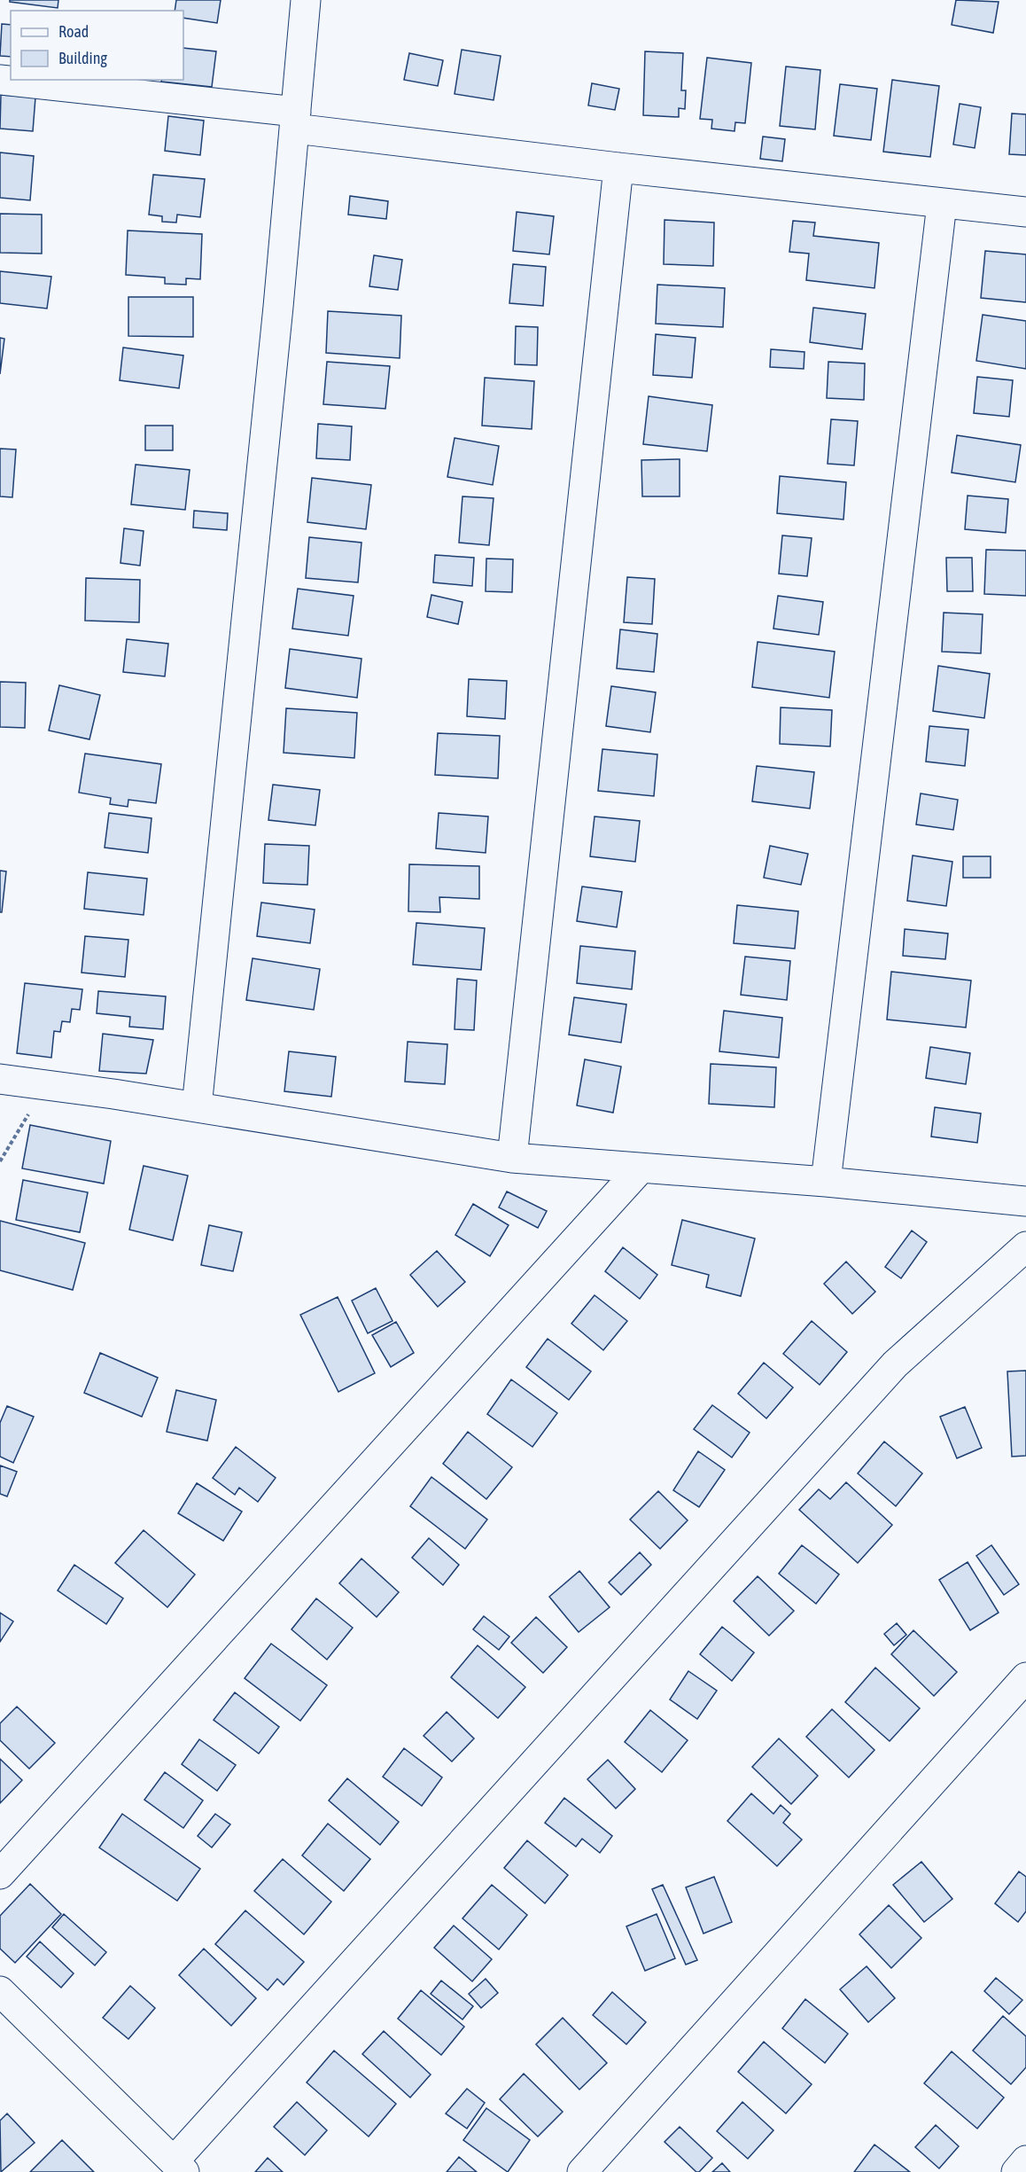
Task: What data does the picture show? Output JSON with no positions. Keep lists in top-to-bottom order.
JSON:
{
  "legend": ["Road", "Building"]
}
